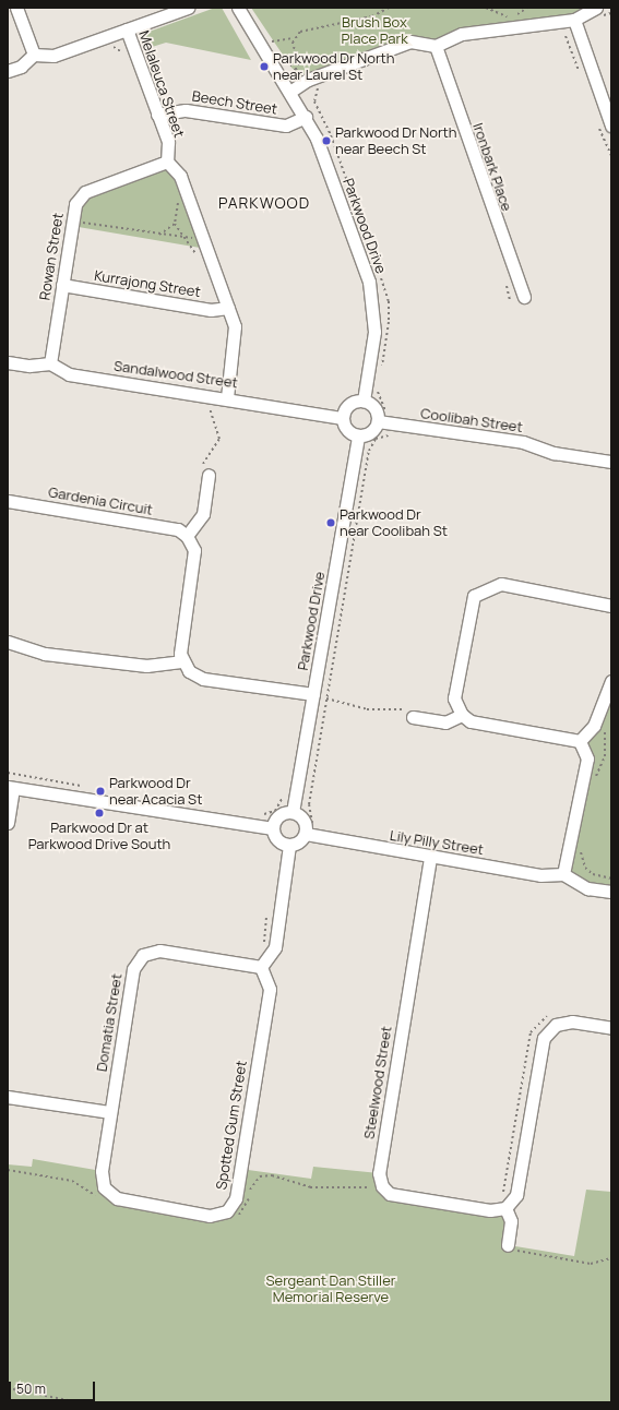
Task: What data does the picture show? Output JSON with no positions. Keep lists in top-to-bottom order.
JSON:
{
  "streets": {
    "street": [
      "Melaleuca Street",
      "Beech Street",
      "Ironbark Place",
      "Parkwood Drive",
      "Rowan Street",
      "Kurrajong Street",
      "Sandalwood Street",
      "Coolibah Street",
      "Gardenia Circuit",
      "Lily Pilly Street",
      "Domatia Street",
      "Steelwood Street",
      "Spotted Gum Street"
    ]
  },
  "crossings": [
    ["Melaleuca Street", "Beech Street"],
    ["Melaleuca Street", "Rowan Street"],
    ["Beech Street", "Parkwood Drive"],
    ["Parkwood Drive", "Sandalwood Street"],
    ["Parkwood Drive", "Coolibah Street"],
    ["Parkwood Drive", "Lily Pilly Street"],
    ["Rowan Street", "Kurrajong Street"],
    ["Rowan Street", "Sandalwood Street"],
    ["Sandalwood Street", "Coolibah Street"],
    ["Lily Pilly Street", "Steelwood Street"],
    ["Domatia Street", "Spotted Gum Street"]
  ],
  "districts": ["PARKWOOD"],
  "parks": ["Brush Box Place Park", "Sergeant Dan Stiller Memorial Reserve"],
  "places": [
    "Parkwood Dr North near Laurel St",
    "Parkwood Dr North near Beech St",
    "Parkwood Dr near Coolibah St",
    "Parkwood Dr near Acacia St",
    "Parkwood Dr at Parkwood Drive South"
  ],
  "scale_bar": "50 m"
}
